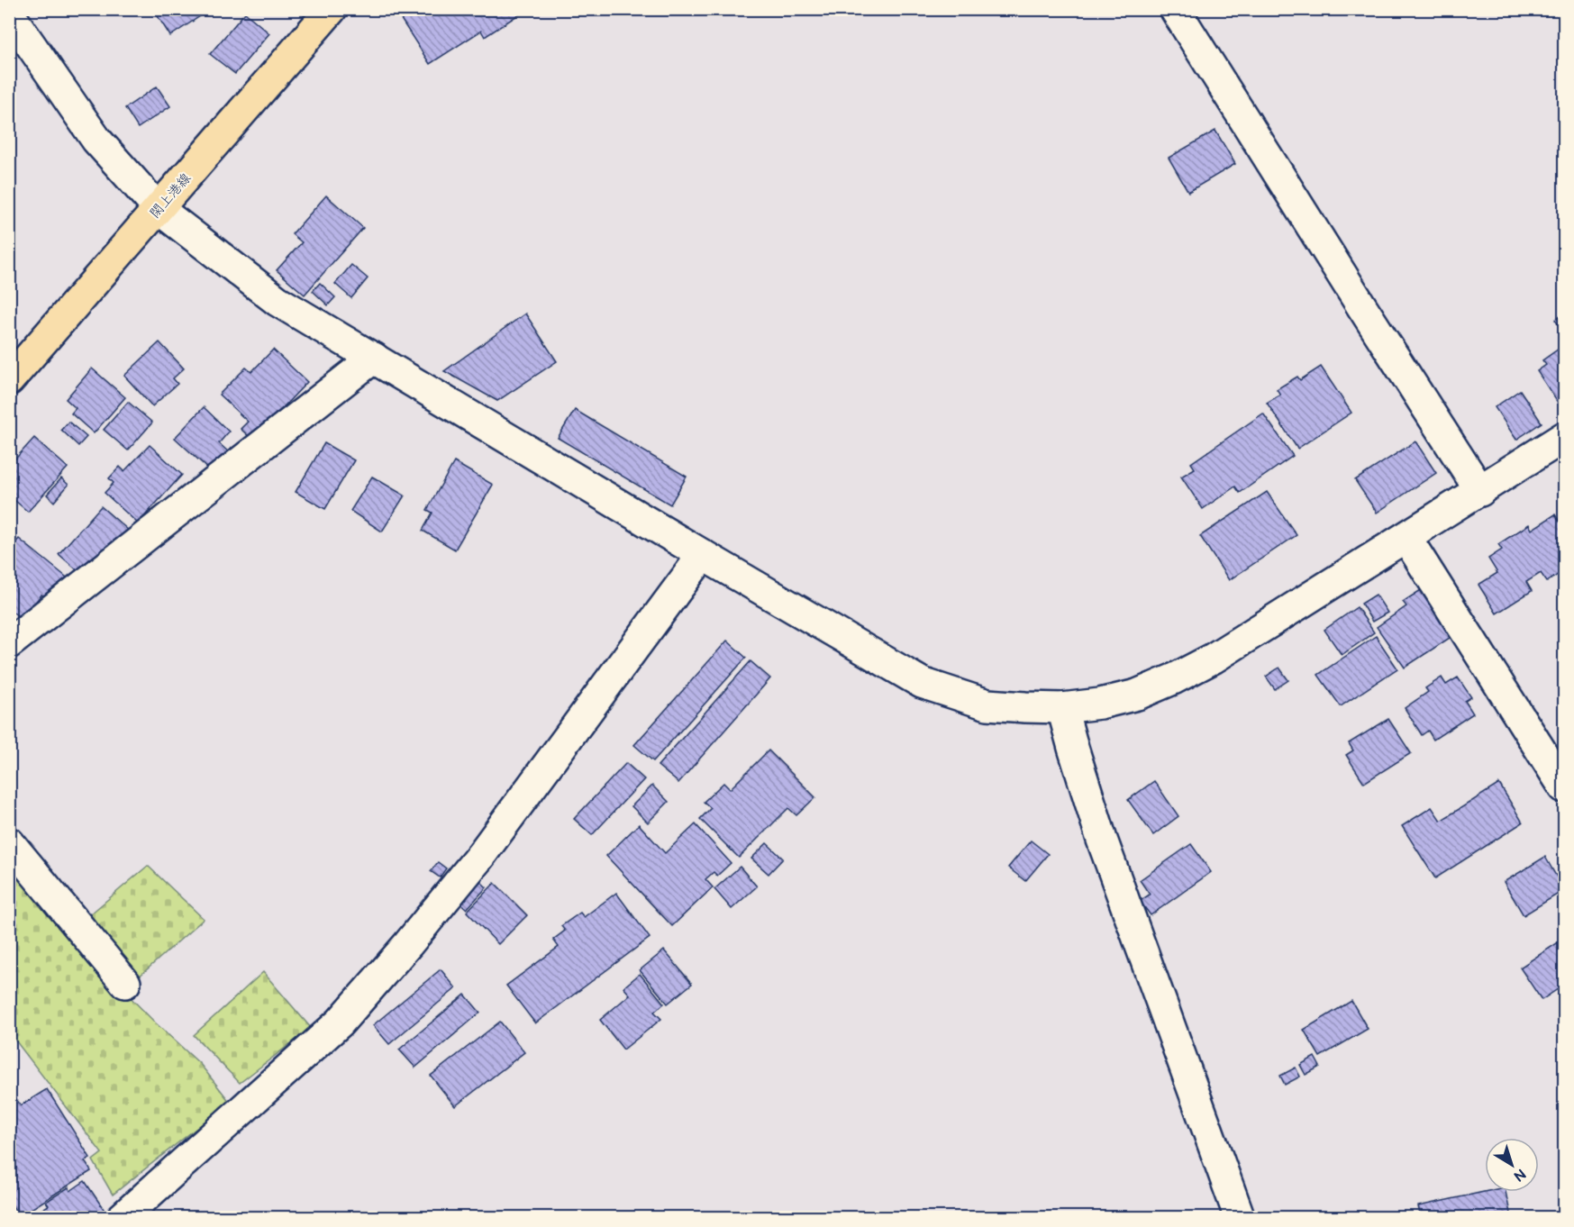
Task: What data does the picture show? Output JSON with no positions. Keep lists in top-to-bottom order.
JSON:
{
  "streets": {
    "main road": ["閖上港線"]
  },
  "north": "bottom right"
}
